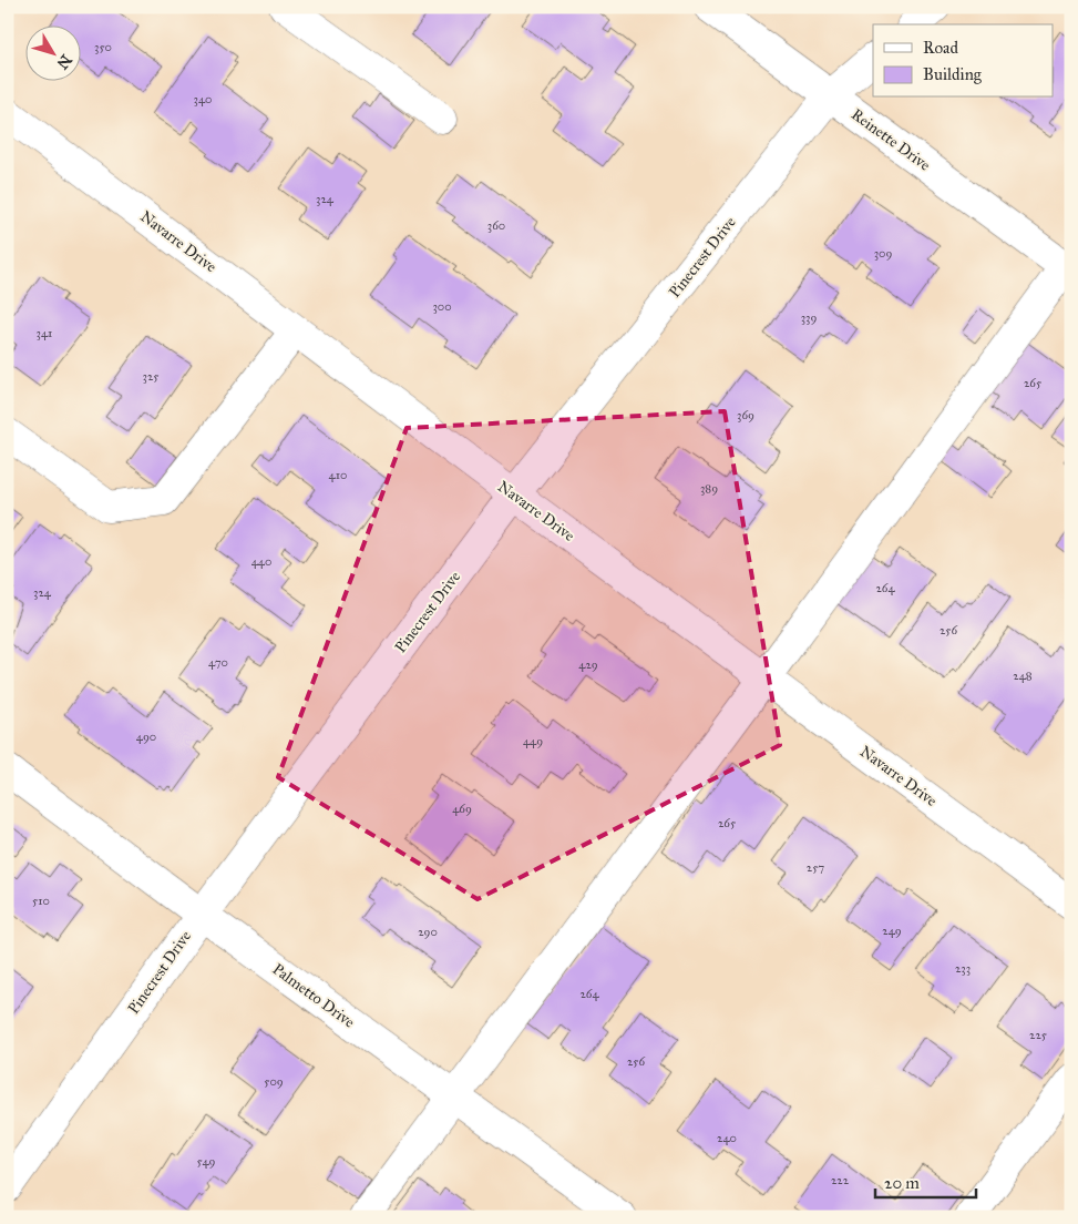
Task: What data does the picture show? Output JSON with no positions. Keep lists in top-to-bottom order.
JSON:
{
  "streets": {
    "street": [
      "Reinette Drive",
      "Navarre Drive",
      "Pinecrest Drive",
      "Palmetto Drive"
    ]
  },
  "crossings": [
    ["Reinette Drive", "Pinecrest Drive"],
    ["Navarre Drive", "Pinecrest Drive"],
    ["Pinecrest Drive", "Palmetto Drive"]
  ],
  "house_numbers": [
    "350",
    "340",
    "324",
    "360",
    "309",
    "300",
    "339",
    "341",
    "325",
    "265",
    "369",
    "410",
    "389",
    "440",
    "264",
    "324",
    "256",
    "470",
    "429",
    "248",
    "490",
    "449",
    "469",
    "265",
    "257",
    "510",
    "249",
    "290",
    "233",
    "264",
    "225",
    "256",
    "509",
    "240",
    "549",
    "222"
  ],
  "legend": ["Road", "Building"],
  "scale_bar": "20 m",
  "north": "bottom right"
}
